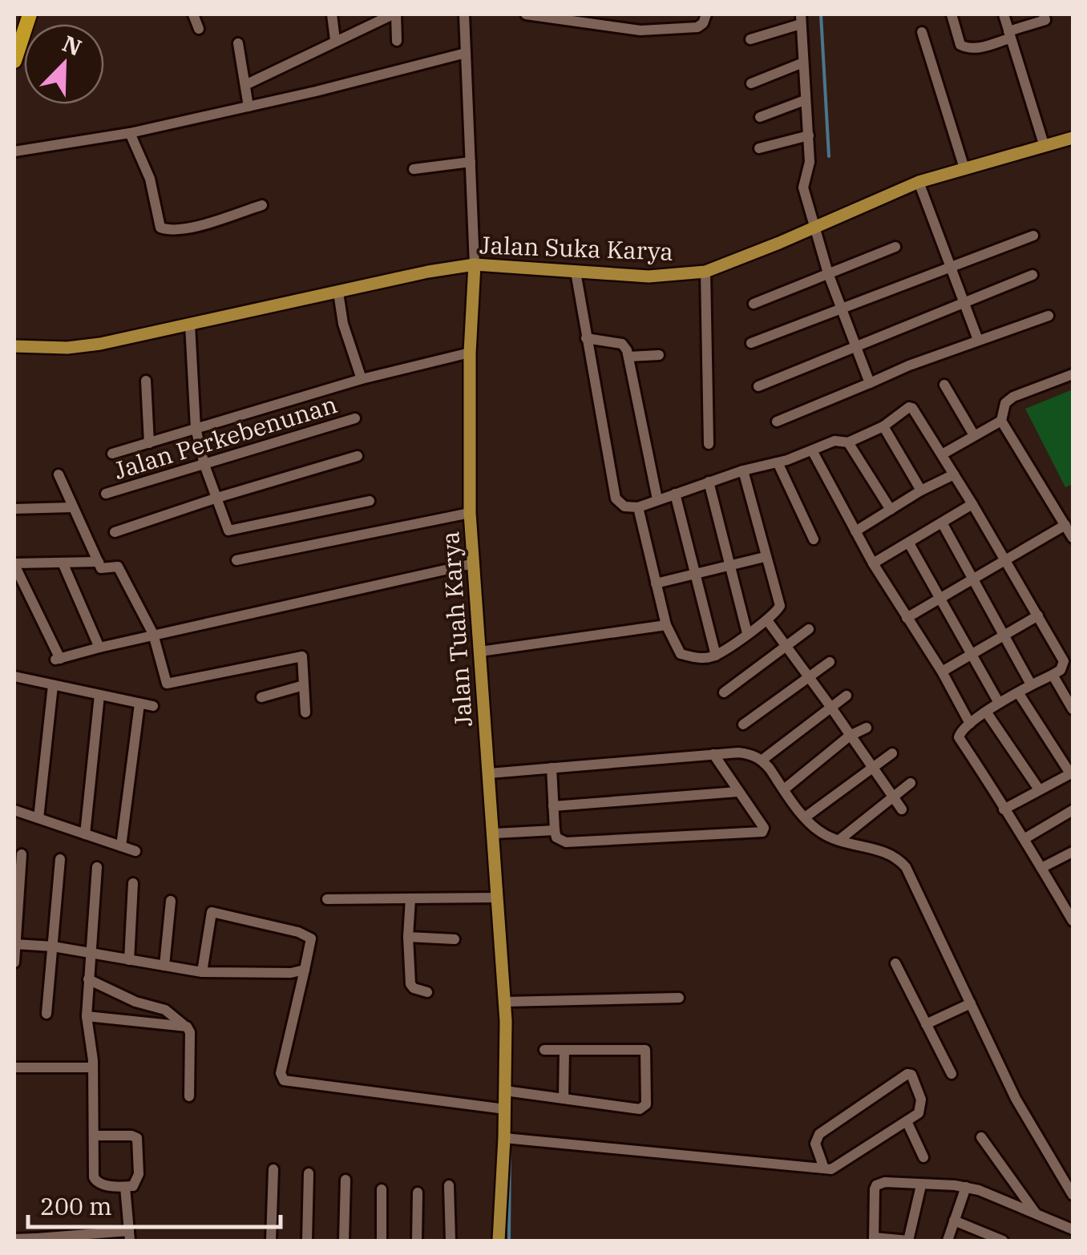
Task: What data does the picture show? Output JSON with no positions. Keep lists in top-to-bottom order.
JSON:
{
  "streets": {
    "main road": ["Jalan Suka Karya", "Jalan Tuah Karya"],
    "street": ["Jalan Perkebenunan"]
  },
  "crossings": [
    ["Jalan Suka Karya", "Jalan Tuah Karya"]
  ],
  "scale_bar": "200 m",
  "north": "top right"
}
